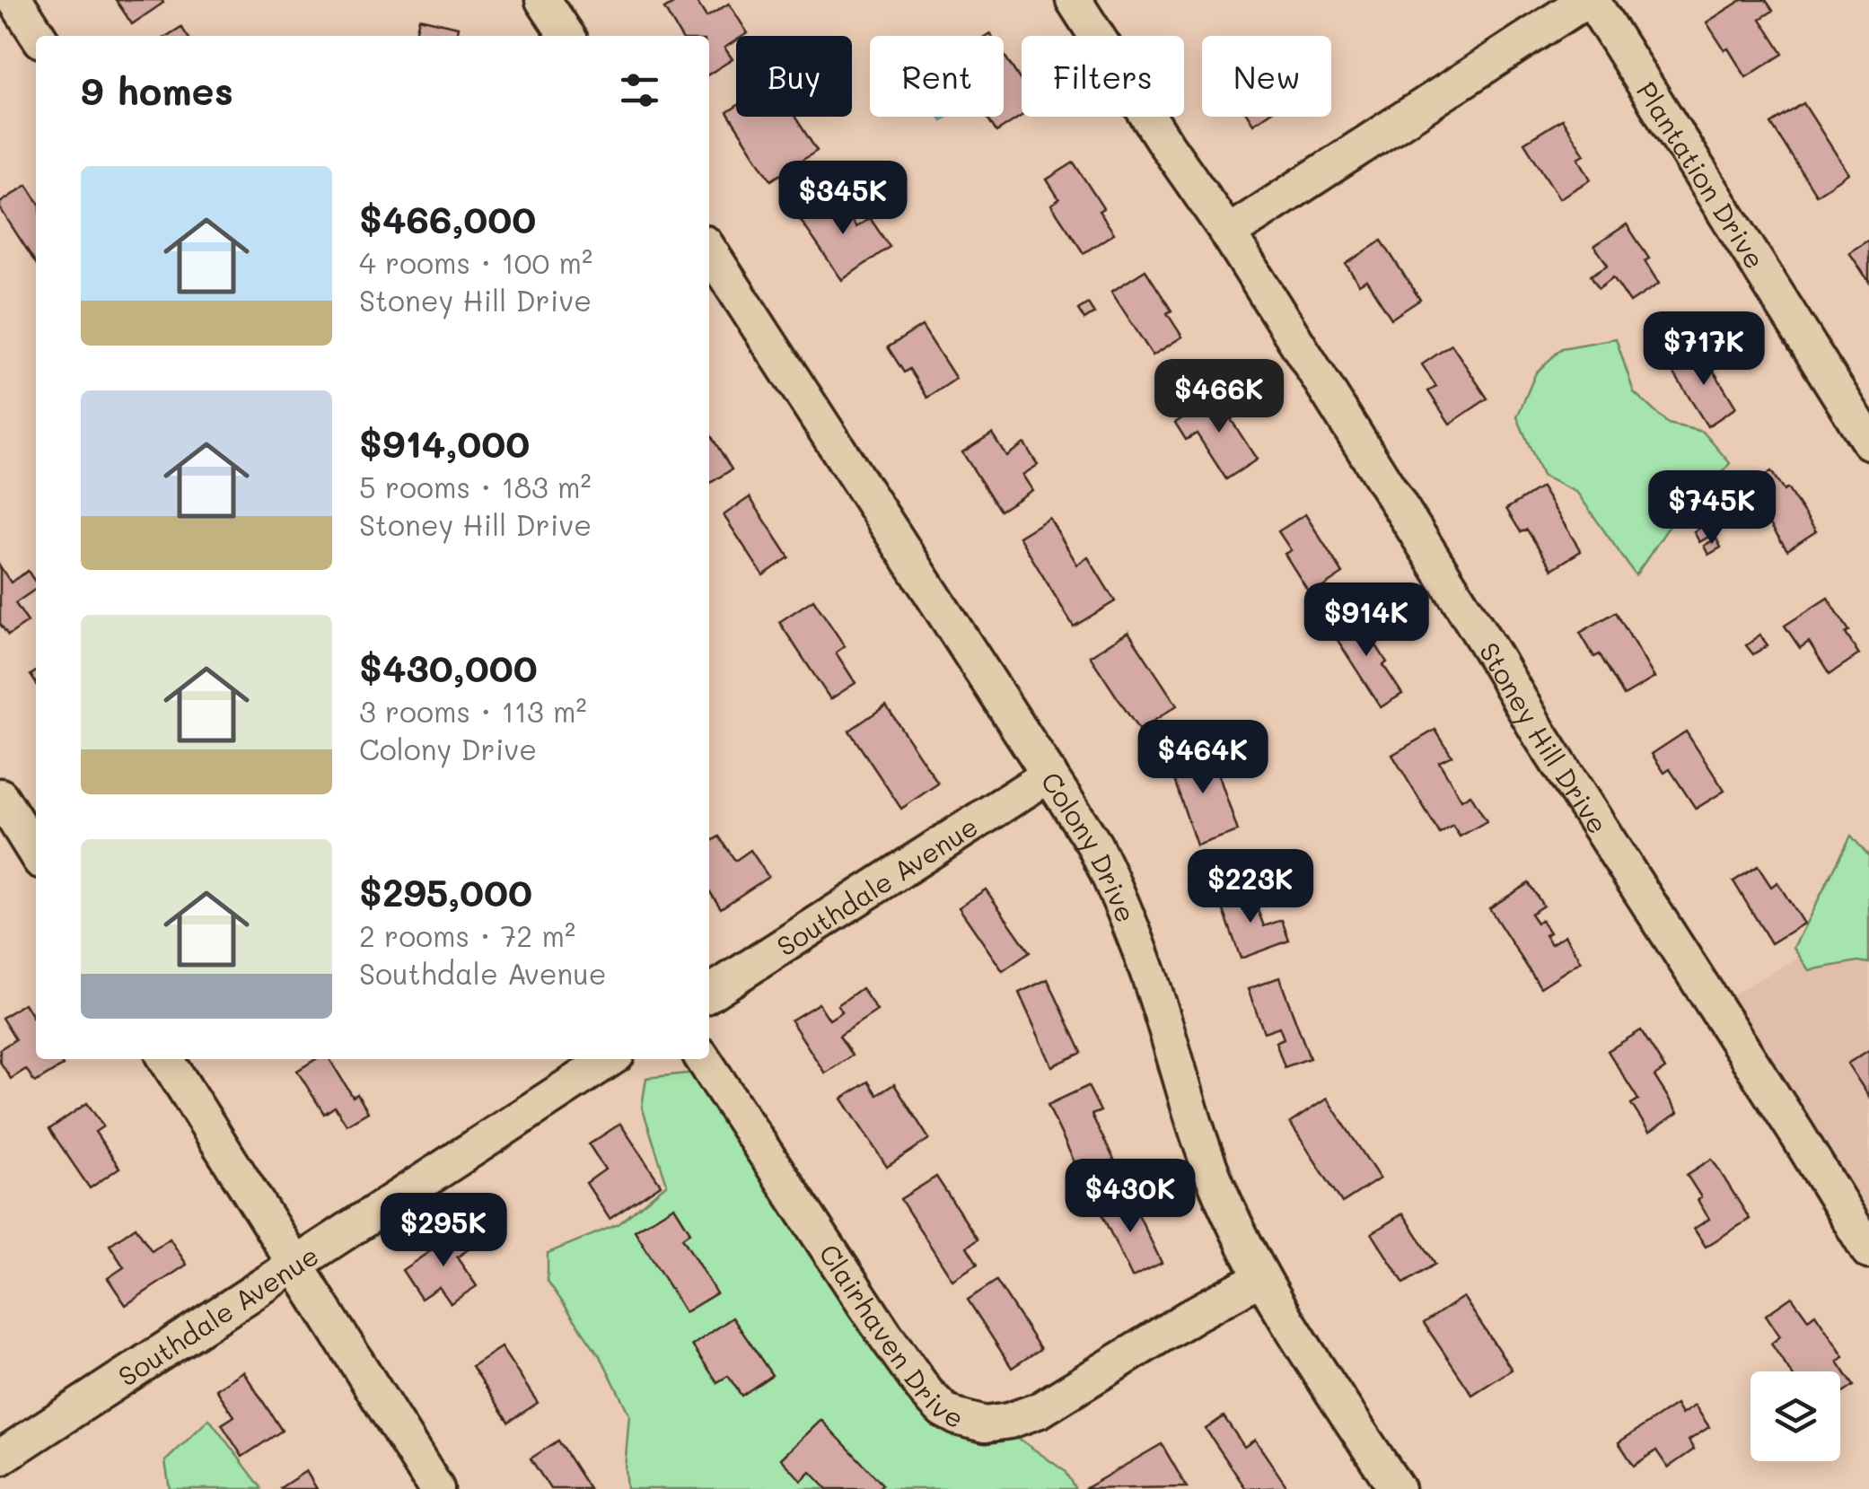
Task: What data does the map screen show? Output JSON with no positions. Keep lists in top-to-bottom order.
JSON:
{
  "streets": {
    "street": [
      "Plantation Drive",
      "Stoney Hill Drive",
      "Colony Drive",
      "Southdale Avenue",
      "Clairhaven Drive"
    ]
  },
  "crossings": [
    ["Colony Drive", "Southdale Avenue"],
    ["Colony Drive", "Clairhaven Drive"]
  ],
  "page": {
    "chip": [
      "Buy",
      "Rent",
      "Filters",
      "New"
    ],
    "heading": "9 homes",
    "list": [
      {
        "name": "$466,000",
        "note": "4 rooms · 100 m² · Stoney Hill Drive"
      },
      {
        "name": "$914,000",
        "note": "5 rooms · 183 m² · Stoney Hill Drive"
      },
      {
        "name": "$430,000",
        "note": "3 rooms · 113 m² · Colony Drive"
      },
      {
        "name": "$295,000",
        "note": "2 rooms · 72 m² · Southdale Avenue"
      }
    ],
    "price": [
      "$345K",
      "$717K",
      "$466K",
      "$745K",
      "$914K",
      "$464K",
      "$223K",
      "$430K",
      "$295K"
    ]
  }
}
